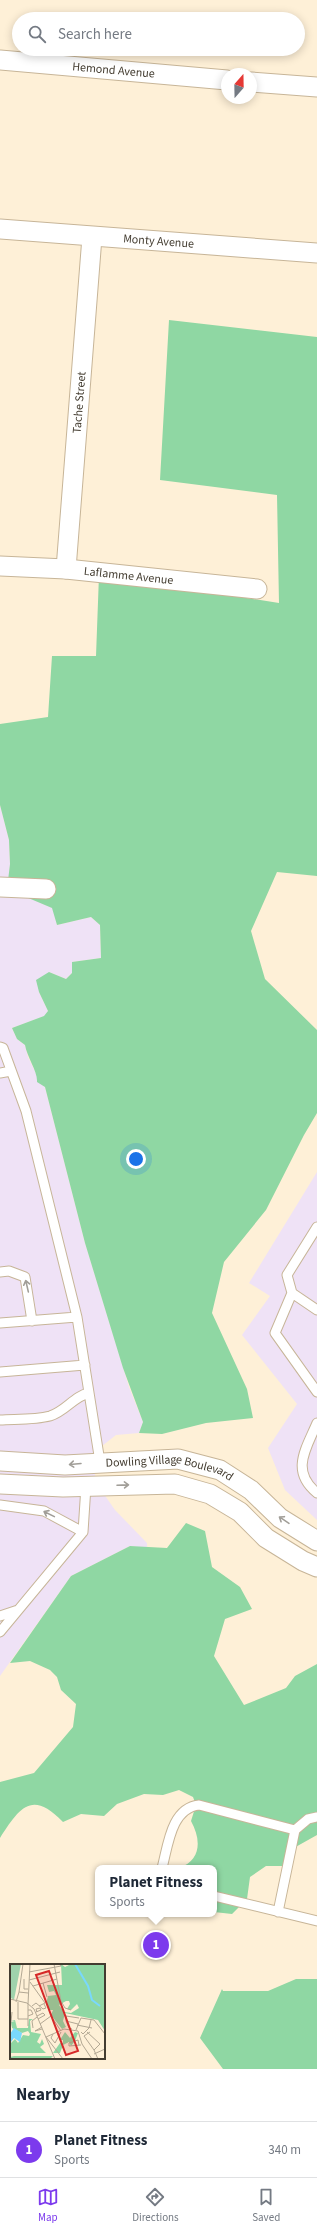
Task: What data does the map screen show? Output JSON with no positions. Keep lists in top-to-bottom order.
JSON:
{
  "streets": {
    "street": [
      "Hemond Avenue",
      "Monty Avenue",
      "Tache Street",
      "Laflamme Avenue",
      "Dowling Village Boulevard"
    ]
  },
  "crossings": [
    ["Monty Avenue", "Tache Street"],
    ["Tache Street", "Laflamme Avenue"]
  ],
  "north": "top",
  "page": {
    "search": "Search here",
    "popup": ["Planet Fitness", "Sports"],
    "pins": "1",
    "heading": "Nearby",
    "list": [
      {
        "mark": "1",
        "name": "Planet Fitness",
        "note": "Sports",
        "value": "340 m"
      }
    ],
    "nav": ["Map", "Directions", "Saved"]
  }
}
